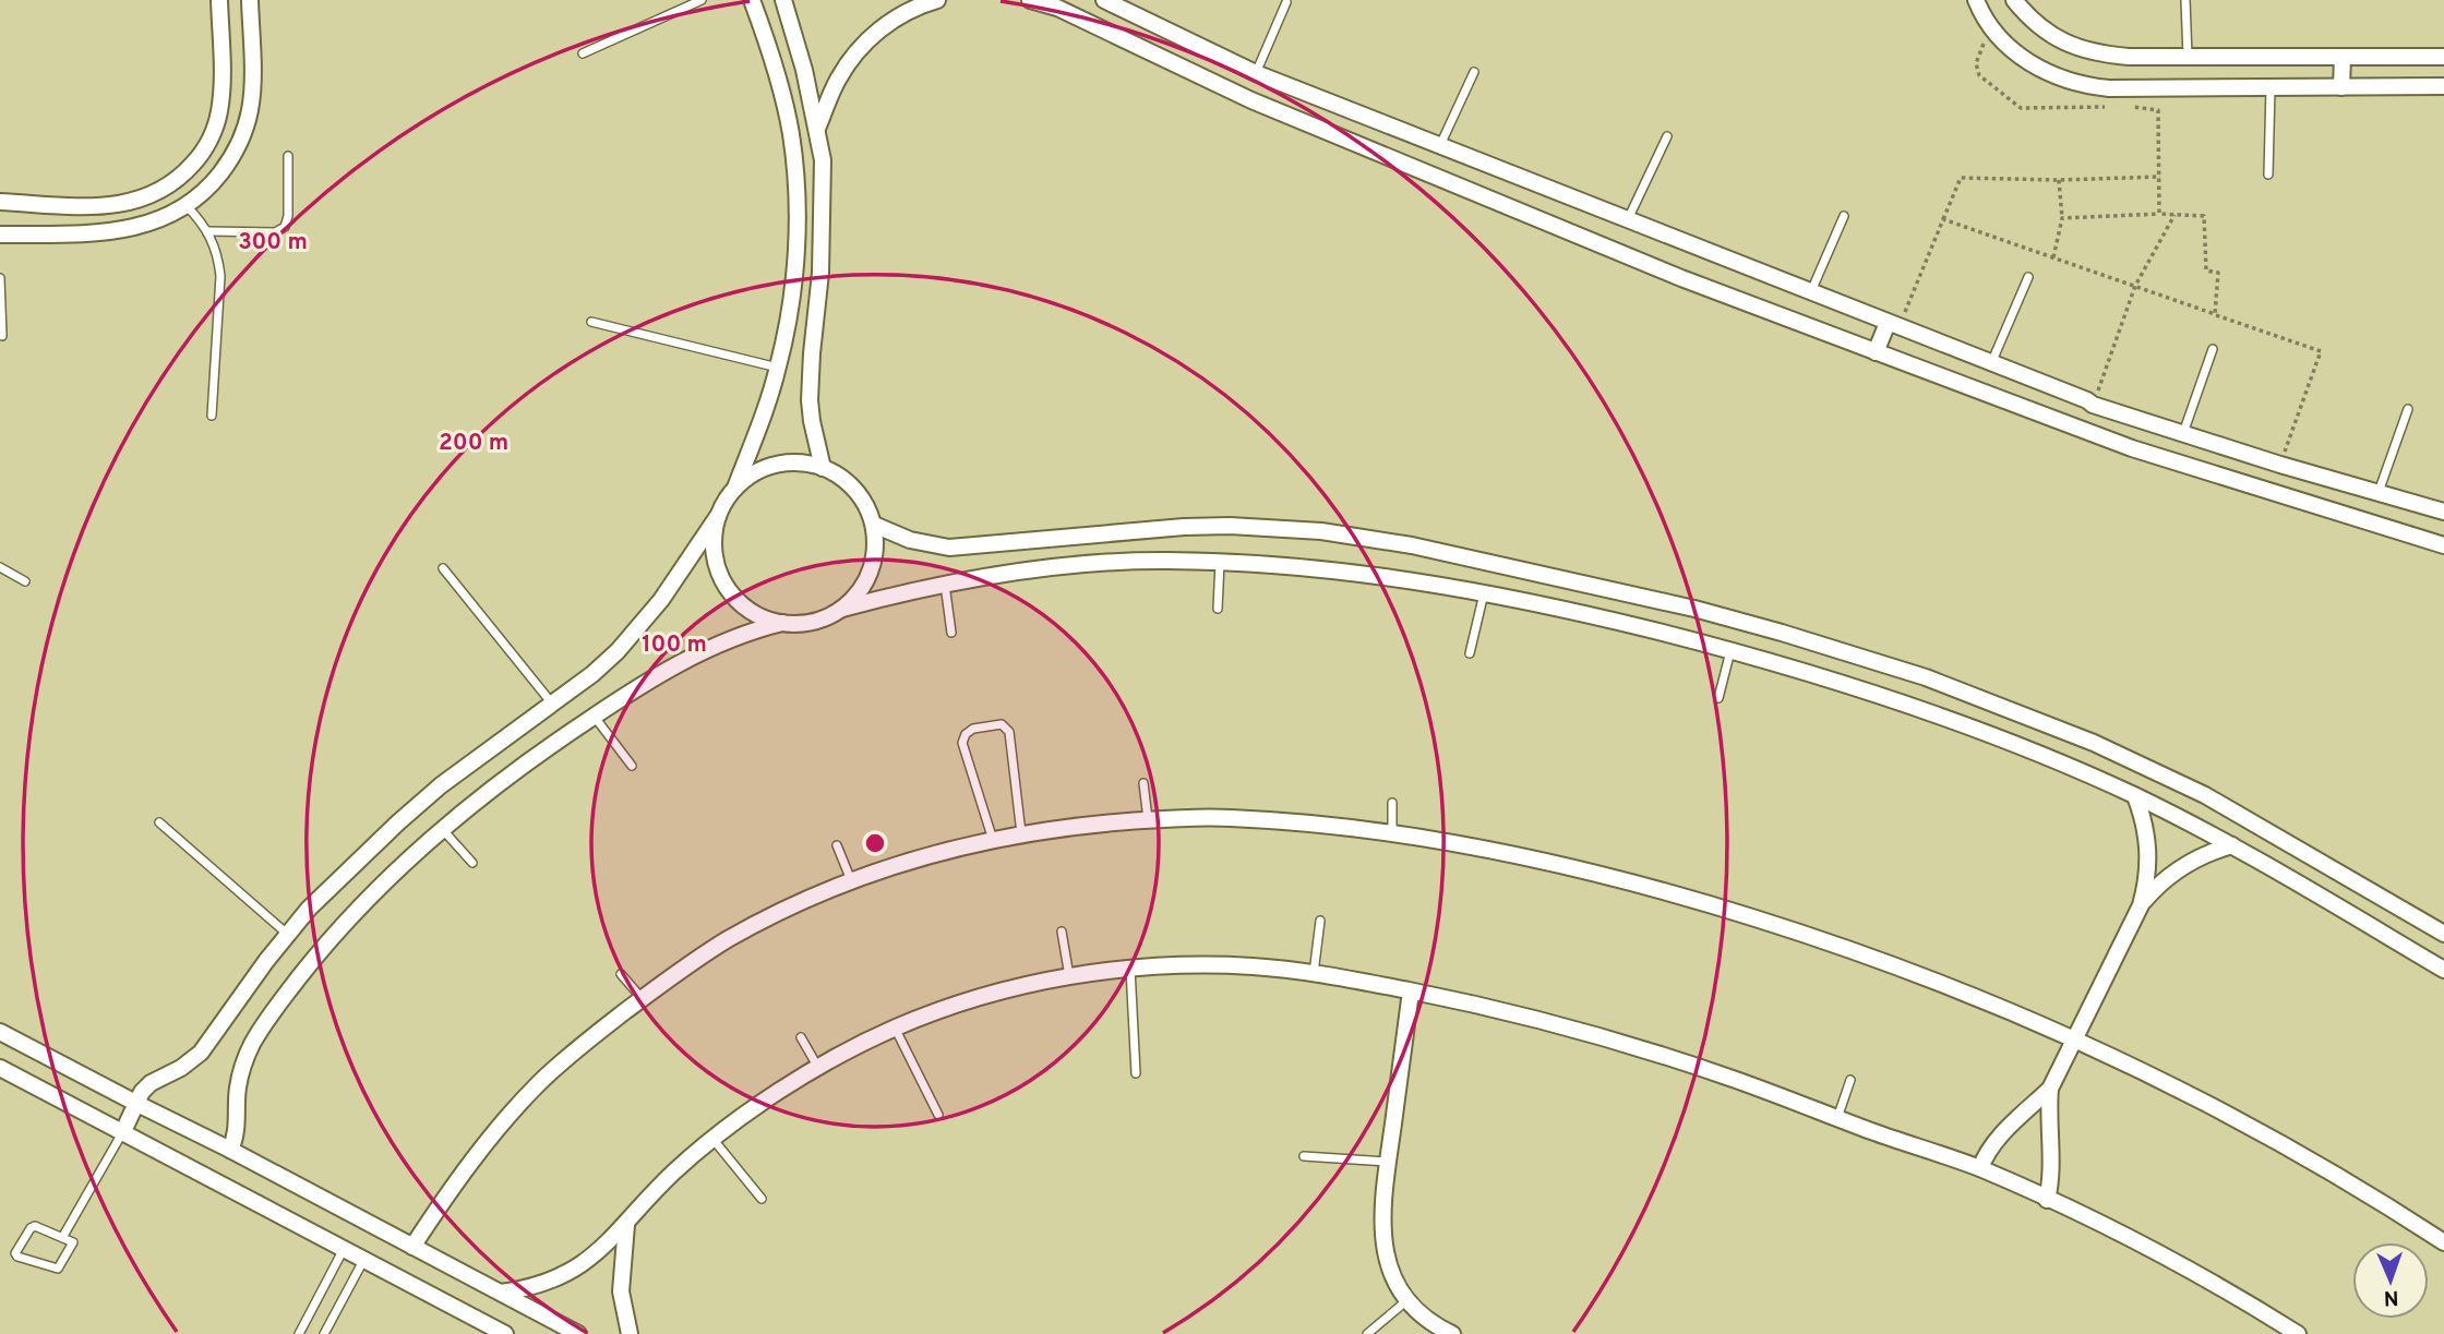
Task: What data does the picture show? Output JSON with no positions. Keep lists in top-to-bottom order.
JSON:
{
  "north": "bottom",
  "rings": ["300 m", "200 m", "100 m"]
}
